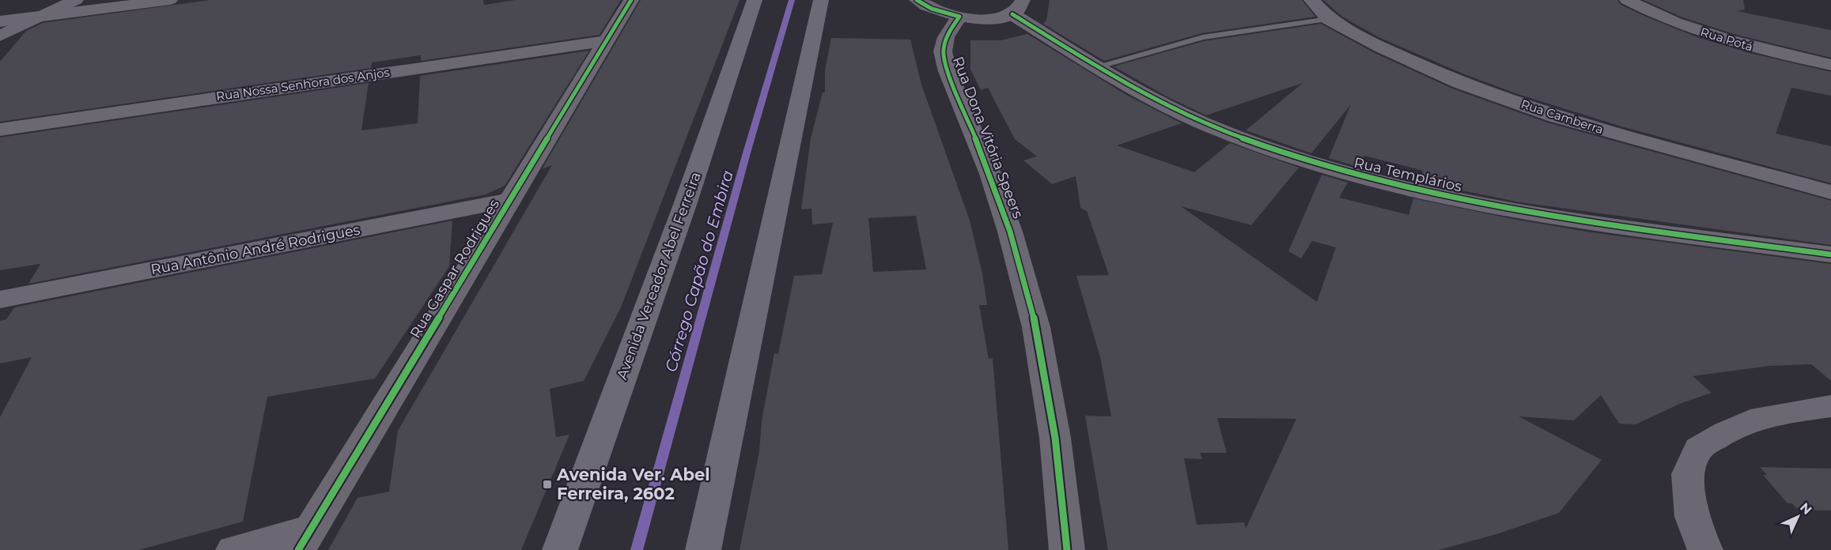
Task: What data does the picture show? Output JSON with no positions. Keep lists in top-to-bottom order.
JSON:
{
  "streets": {
    "main road": ["Avenida Vereador Abel Ferreira"],
    "street": [
      "Rua Potá",
      "Rua Nossa Senhora dos Anjos",
      "Rua Camberra",
      "Rua Dona Vitória Speers",
      "Rua Templários",
      "Rua Antônio André Rodrigues",
      "Rua Gaspar Rodrigues"
    ]
  },
  "crossings": [
    ["Rua Nossa Senhora dos Anjos", "Rua Gaspar Rodrigues"],
    ["Rua Antônio André Rodrigues", "Rua Gaspar Rodrigues"]
  ],
  "water": ["Córrego Capão do Embira"],
  "places": {
    "transit": ["Avenida Ver. Abel Ferreira, 2602"]
  },
  "north": "top right"
}
